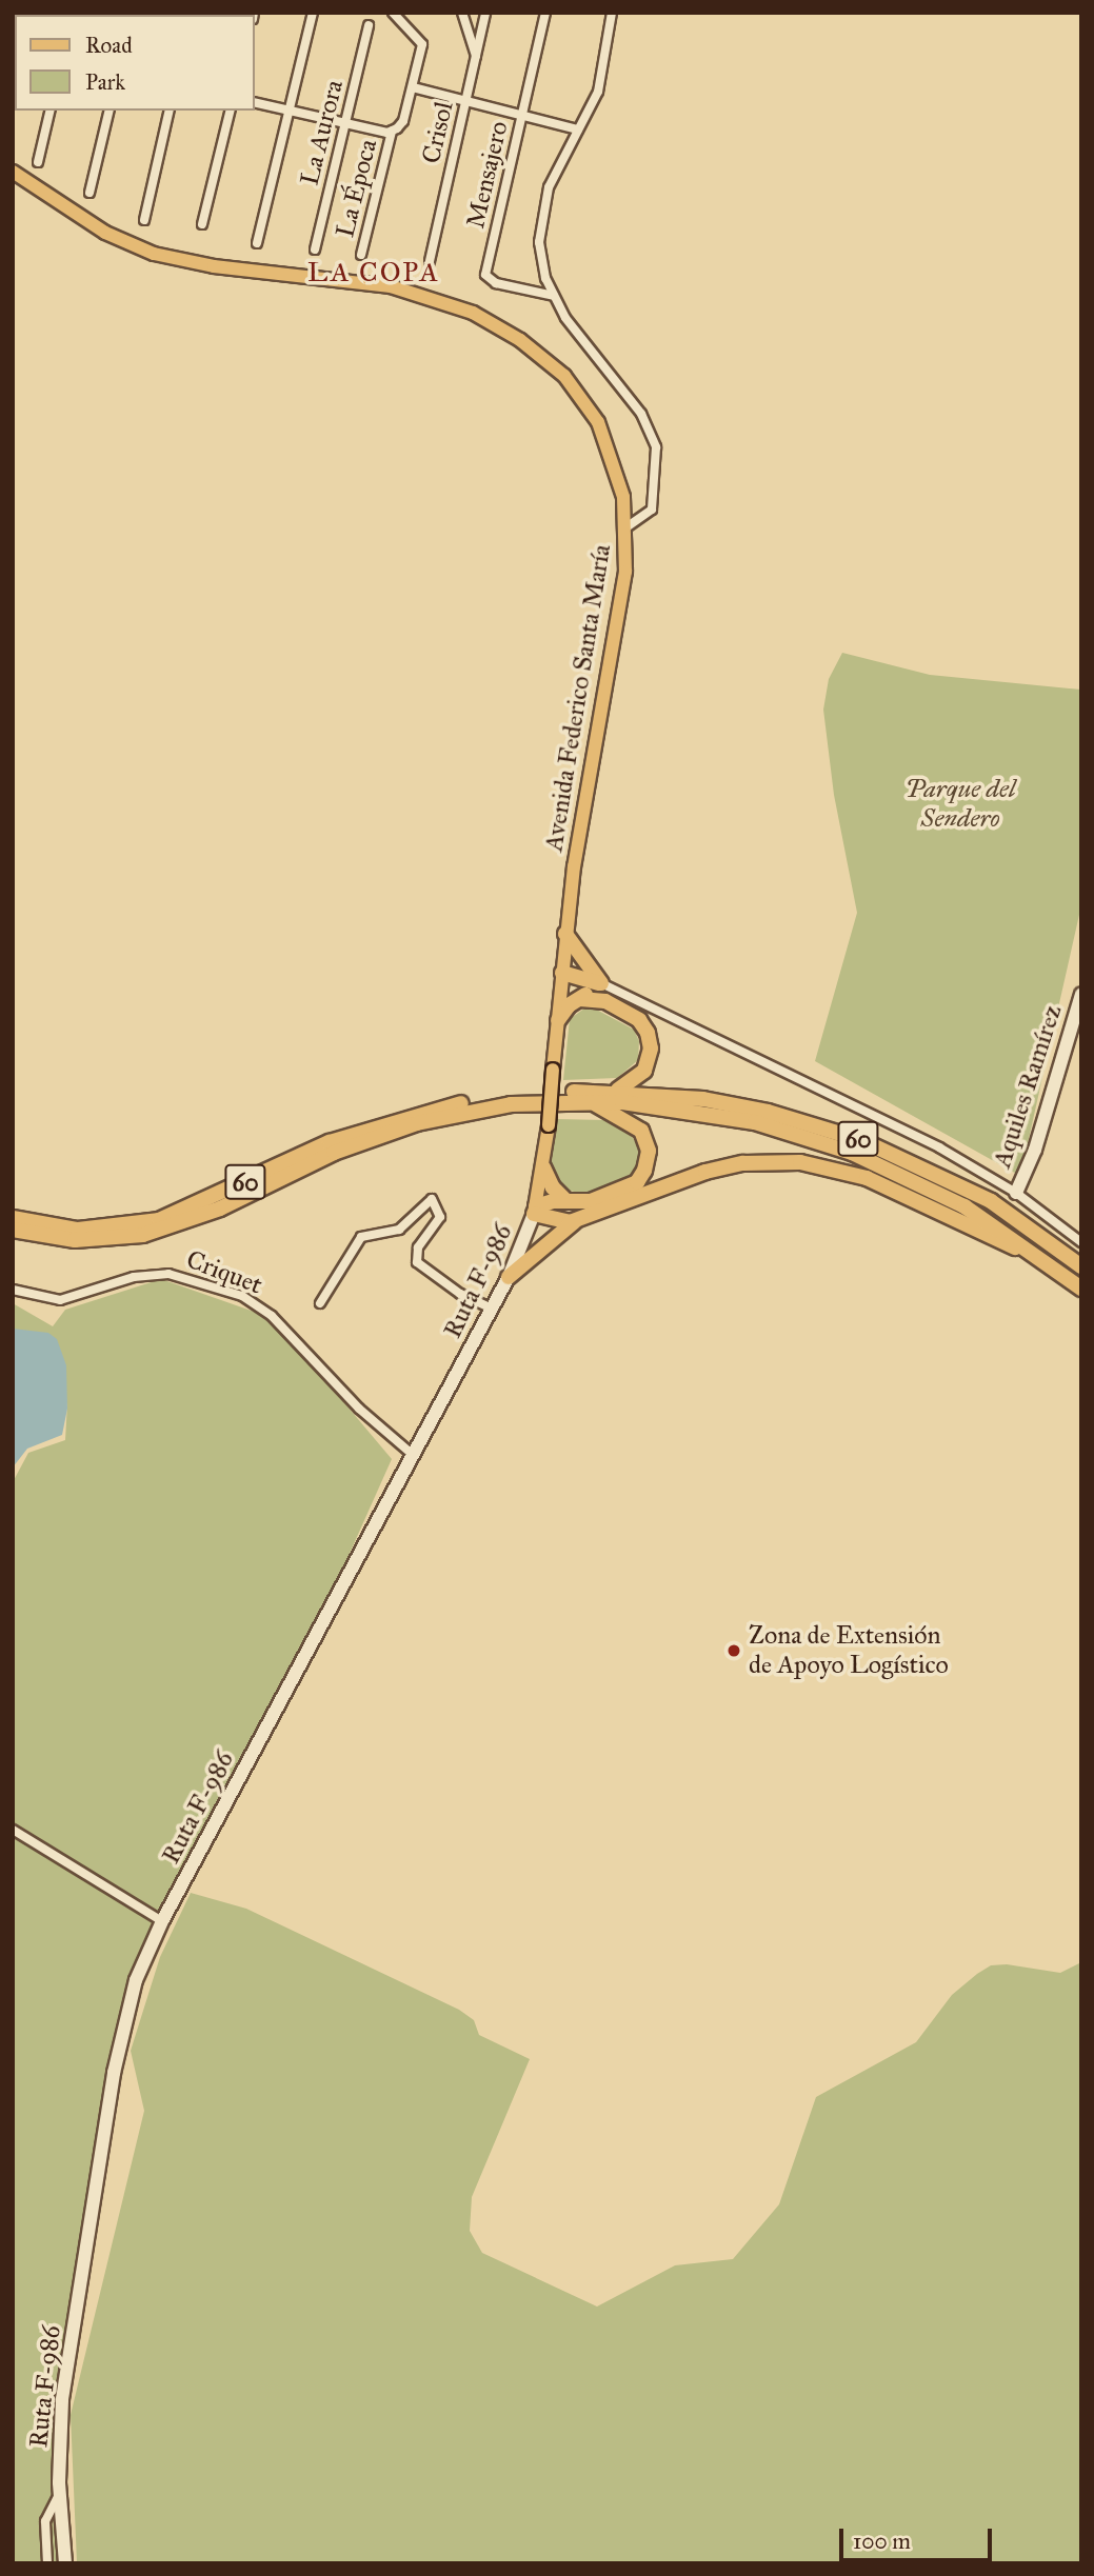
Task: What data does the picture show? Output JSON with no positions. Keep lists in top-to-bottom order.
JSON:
{
  "streets": {
    "highway": ["60"],
    "main road": ["Avenida Federico Santa María", "Aquiles Ramírez", "Ruta F-986"],
    "street": [
      "La Aurora",
      "Crisol",
      "Mensajero",
      "La Época",
      "Criquet"
    ]
  },
  "crossings": [
    ["Avenida Federico Santa María", "Ruta F-986"],
    ["Criquet", "Ruta F-986"]
  ],
  "districts": ["LA COPA"],
  "parks": ["Parque del Sendero"],
  "places": ["Zona de Extensión de Apoyo Logístico"],
  "legend": ["Road", "Park"],
  "scale_bar": "100 m"
}
